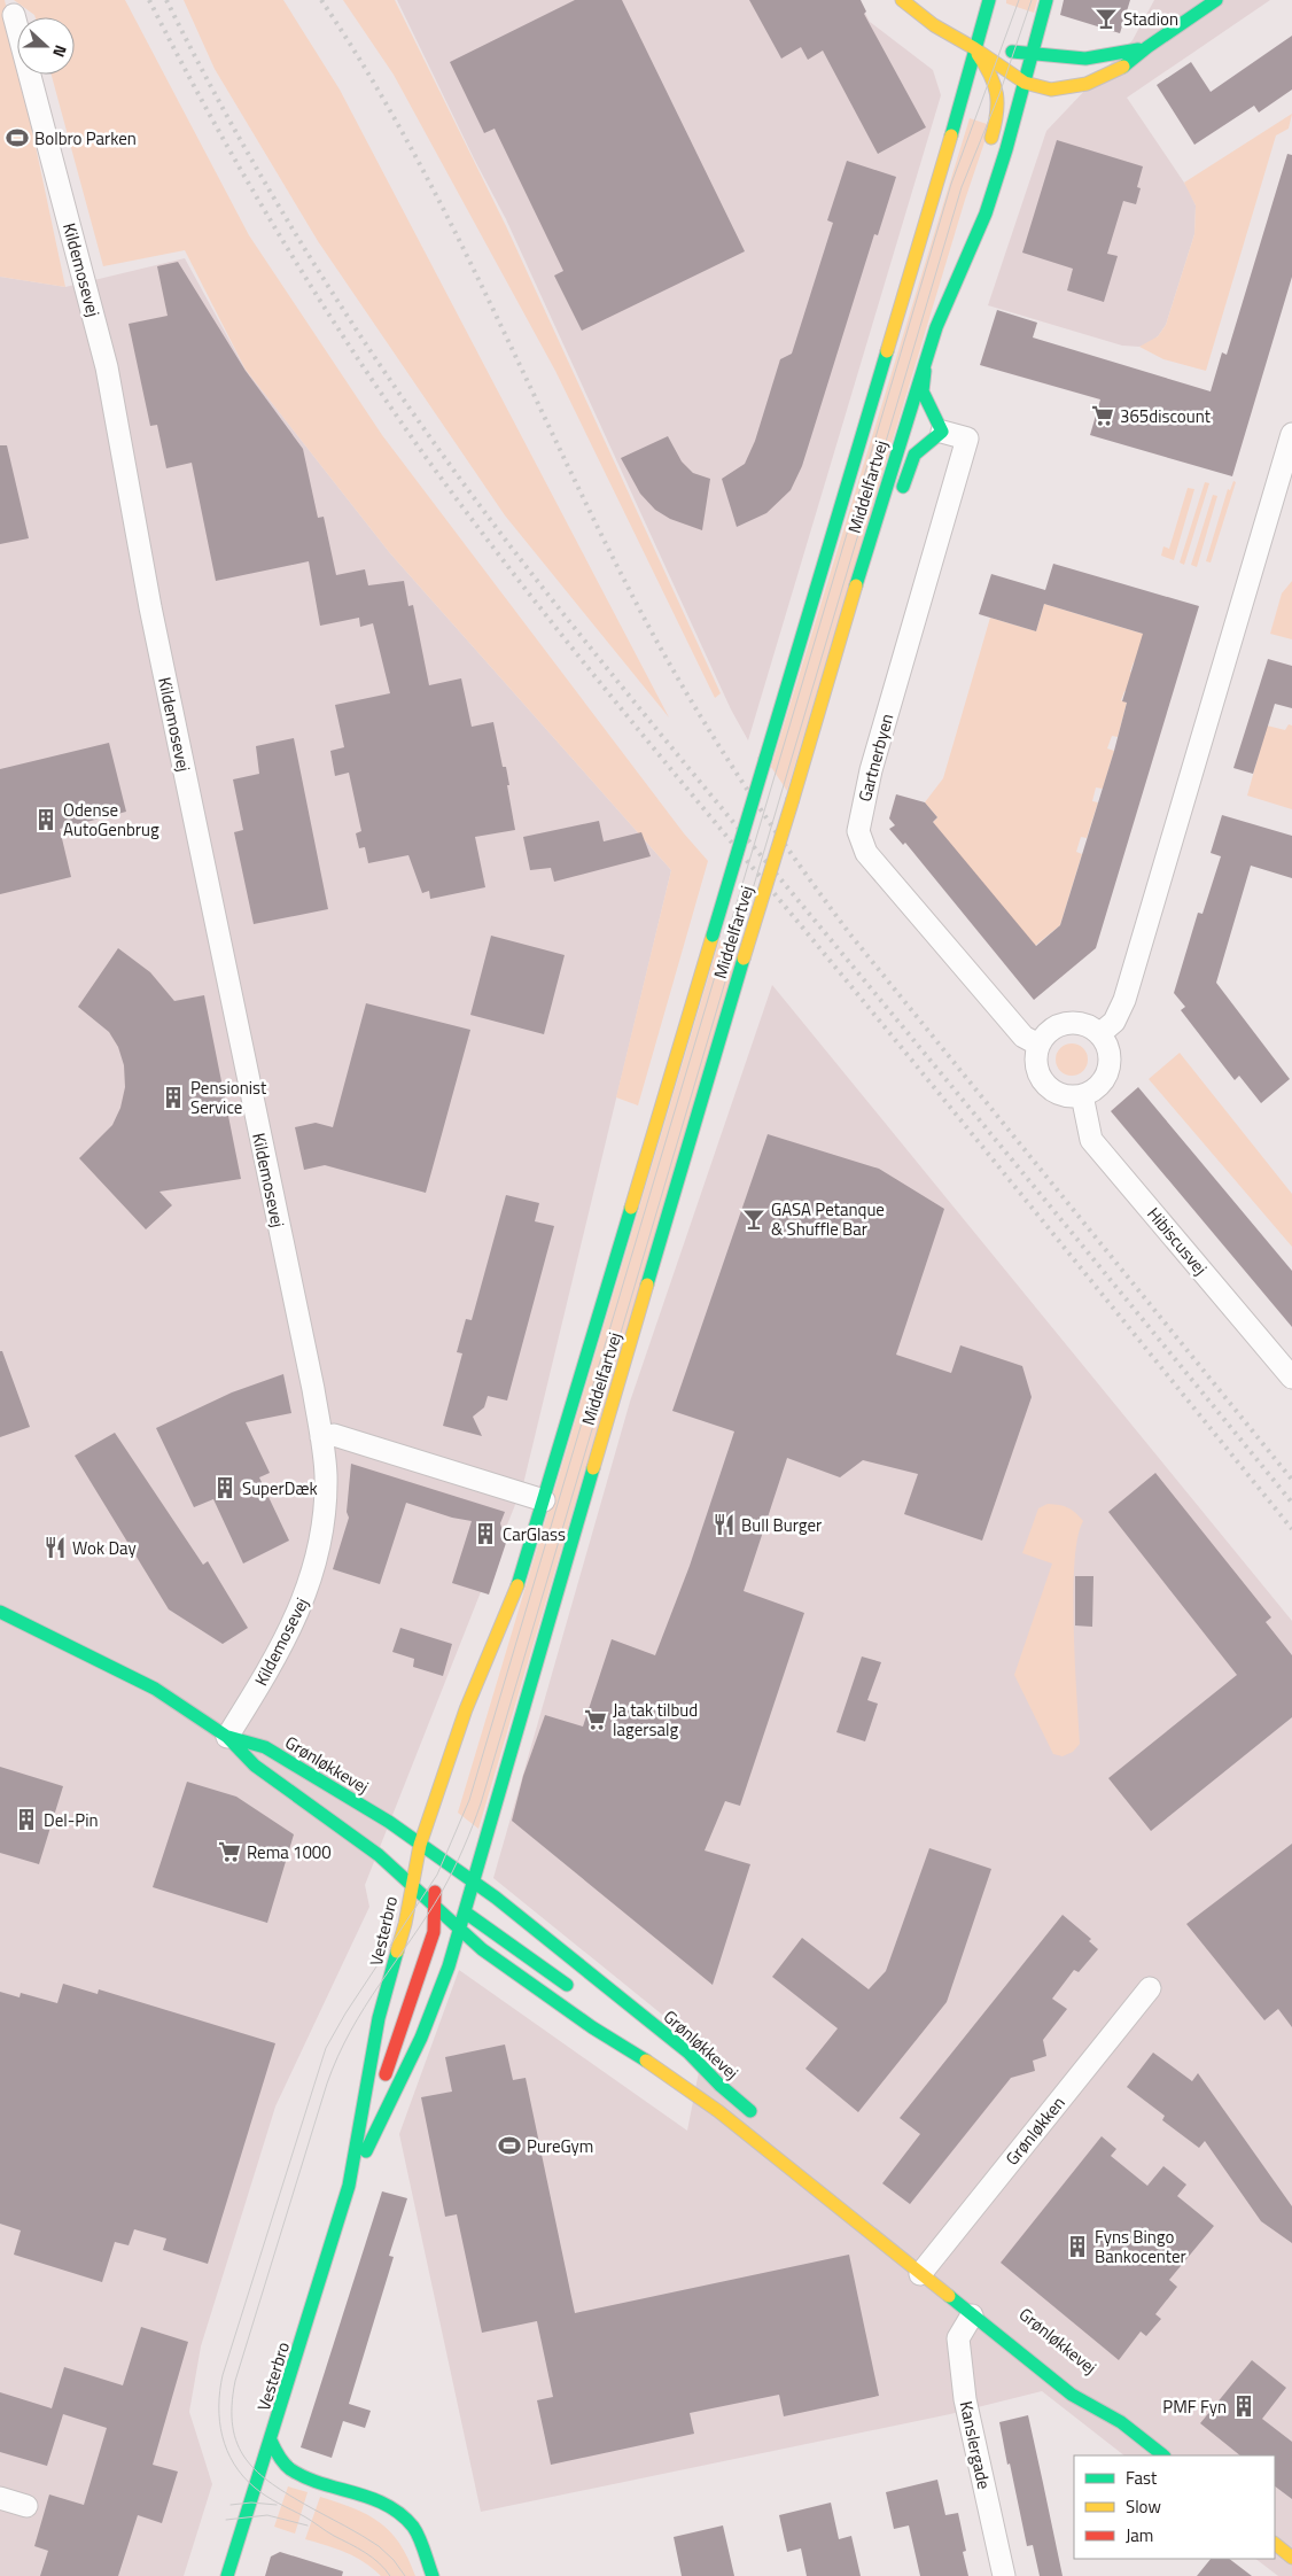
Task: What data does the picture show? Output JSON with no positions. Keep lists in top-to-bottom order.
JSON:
{
  "streets": {
    "street": [
      "Kildemosevej",
      "Middelfartvej",
      "Gartnerbyen",
      "Hibiscusvej",
      "Grønløkkevej",
      "Vesterbro",
      "Grønløkken",
      "Kanslergade"
    ]
  },
  "crossings": [
    ["Kildemosevej", "Grønløkkevej"],
    ["Middelfartvej", "Grønløkkevej"],
    ["Middelfartvej", "Vesterbro"],
    ["Gartnerbyen", "Hibiscusvej"],
    ["Grønløkkevej", "Vesterbro"],
    ["Grønløkkevej", "Grønløkken"],
    ["Grønløkkevej", "Kanslergade"]
  ],
  "places": {
    "bar": ["Stadion", "GASA Petanque & Shuffle Bar"],
    "sports": ["Bolbro Parken", "PureGym"],
    "supermarket": ["365discount", "Ja tak tilbud lagersalg", "Rema 1000"],
    "building": [
      "Odense AutoGenbrug",
      "Pensionist Service",
      "SuperDæk",
      "CarGlass",
      "Del-Pin",
      "Fyns Bingo Bankocenter",
      "PMF Fyn"
    ],
    "restaurant": ["Bull Burger", "Wok Day"]
  },
  "legend": ["Fast", "Slow", "Jam"],
  "north": "right"
}
